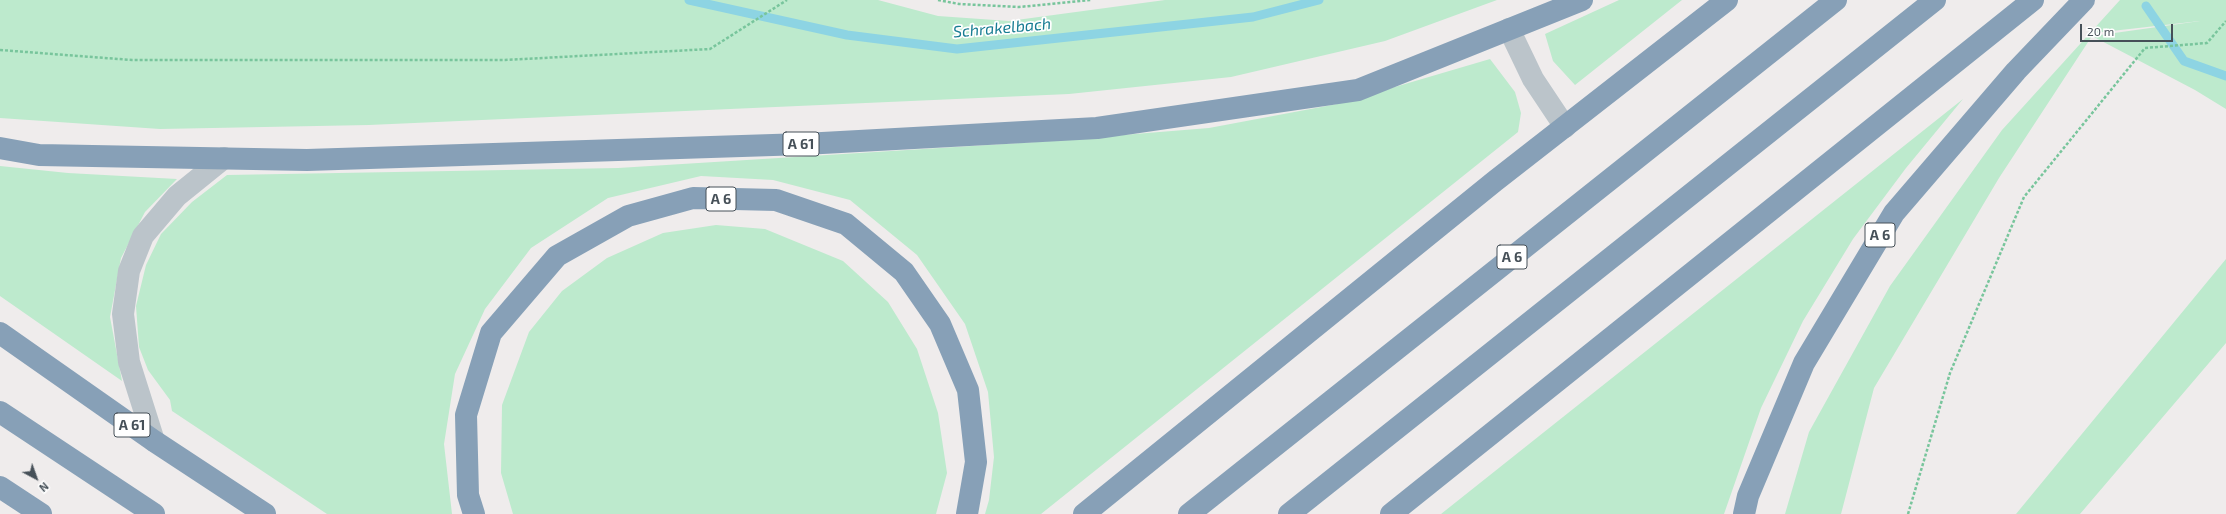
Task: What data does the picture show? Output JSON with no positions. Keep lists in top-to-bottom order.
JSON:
{
  "streets": {
    "highway": ["A 61", "A 6"]
  },
  "water": ["Schrakelbach"],
  "scale_bar": "20 m",
  "north": "bottom right"
}
